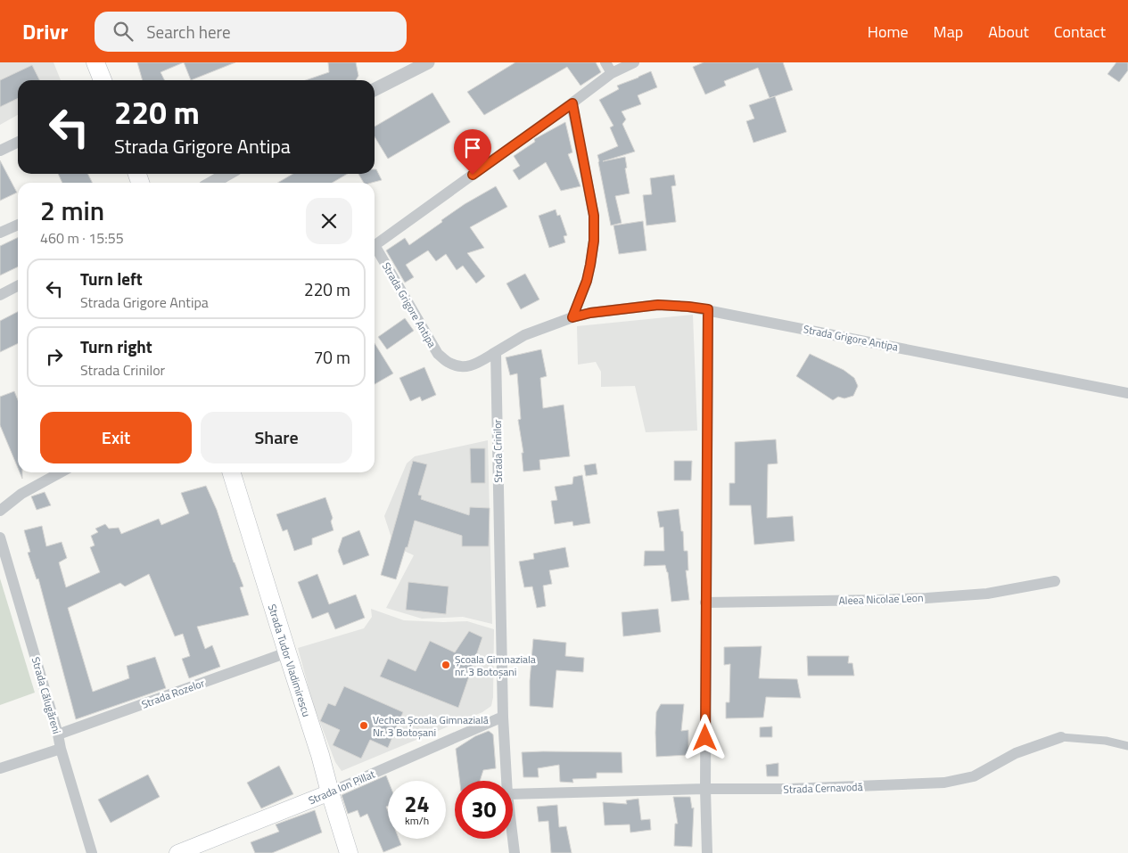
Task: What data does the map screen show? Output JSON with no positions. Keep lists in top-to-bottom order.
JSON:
{
  "streets": {
    "main road": ["Strada Tudor Vladimirescu", "Strada Ion Pillat"],
    "street": [
      "Strada Grigore Antipa",
      "Strada Crinilor",
      "Aleea Nicolae Leon",
      "Strada Rozelor",
      "Strada Călugăreni",
      "Strada Cernavodă"
    ]
  },
  "crossings": [
    ["Strada Grigore Antipa", "Strada Crinilor"],
    ["Strada Crinilor", "Strada Ion Pillat"],
    ["Strada Tudor Vladimirescu", "Strada Rozelor"],
    ["Strada Tudor Vladimirescu", "Strada Ion Pillat"],
    ["Strada Rozelor", "Strada Călugăreni"]
  ],
  "places": ["Școala Gimnaziala nr. 3 Botoșani", "Vechea Școala Gimnazială Nr. 3 Botoșani"],
  "page": {
    "header": "Drivr",
    "search": "Search here",
    "nav": [
      "Home",
      "Map",
      "About",
      "Contact"
    ],
    "turn": ["220 m", "Strada Grigore Antipa"],
    "heading": ["2 min", "460 m · 15:55"],
    "list": [
      {
        "name": "Turn left",
        "note": "Strada Grigore Antipa",
        "value": "220 m"
      },
      {
        "name": "Turn right",
        "note": "Strada Crinilor",
        "value": "70 m"
      }
    ],
    "buttons": ["Exit", "Share"],
    "speed": "24 km/h",
    "limit": "30"
  }
}
